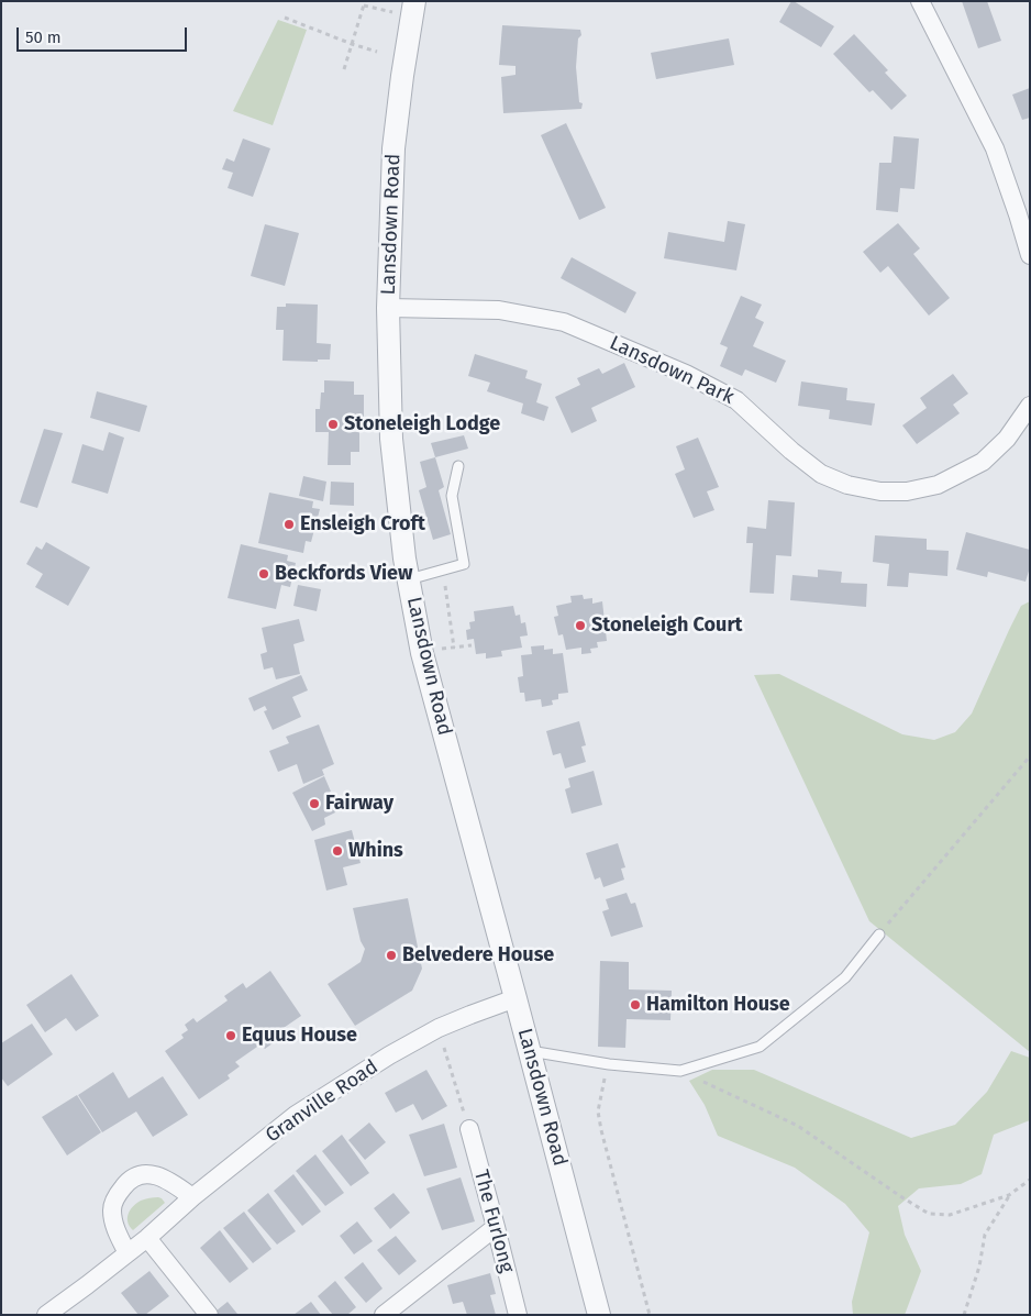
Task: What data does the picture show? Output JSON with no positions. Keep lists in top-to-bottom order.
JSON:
{
  "streets": {
    "street": [
      "Lansdown Road",
      "Lansdown Park",
      "Granville Road",
      "The Furlong"
    ]
  },
  "crossings": [
    ["Lansdown Road", "Lansdown Park"],
    ["Lansdown Road", "Granville Road"]
  ],
  "places": [
    "Stoneleigh Lodge",
    "Ensleigh Croft",
    "Beckfords View",
    "Stoneleigh Court",
    "Fairway",
    "Whins",
    "Belvedere House",
    "Hamilton House",
    "Equus House"
  ],
  "scale_bar": "50 m"
}
